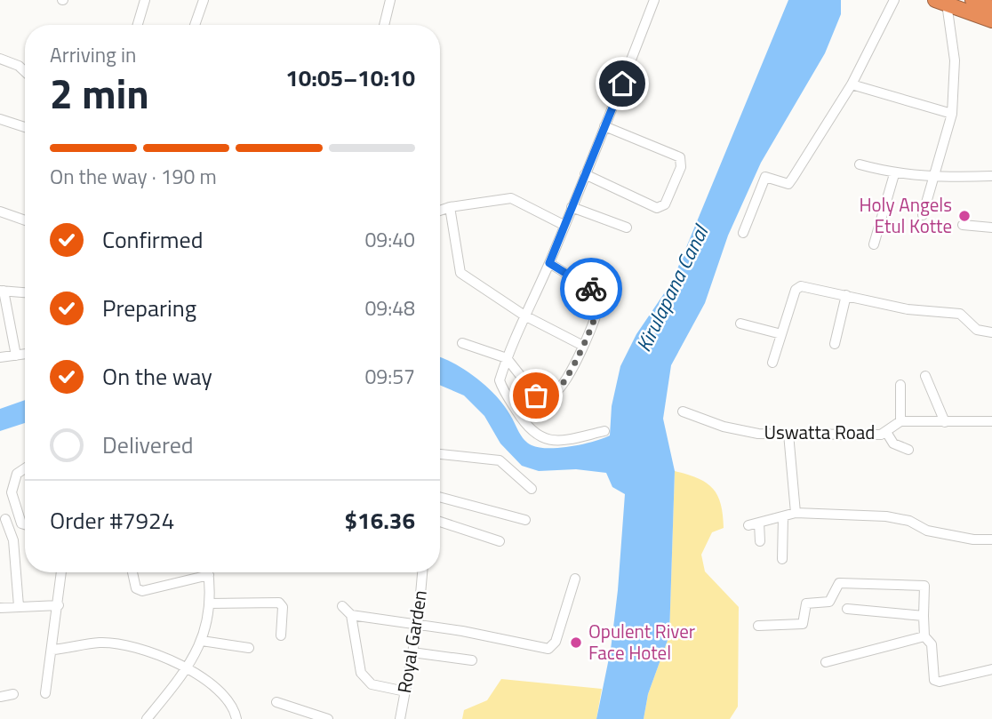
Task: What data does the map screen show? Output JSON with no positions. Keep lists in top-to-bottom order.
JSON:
{
  "streets": {
    "street": ["Uswatta Road", "Royal Garden"]
  },
  "water": ["Kirulapana Canal"],
  "places": ["Holy Angels Etul Kotte", "Opulent River Face Hotel"],
  "page": {
    "heading": ["2 min", "Arriving in", "10:05–10:10"],
    "panel": ["Order #7924", "$16.36"],
    "bar": "On the way · 190 m",
    "list": [
      ["Confirmed", "09:40"],
      ["Preparing", "09:48"],
      ["On the way", "09:57"],
      "Delivered"
    ]
  }
}
